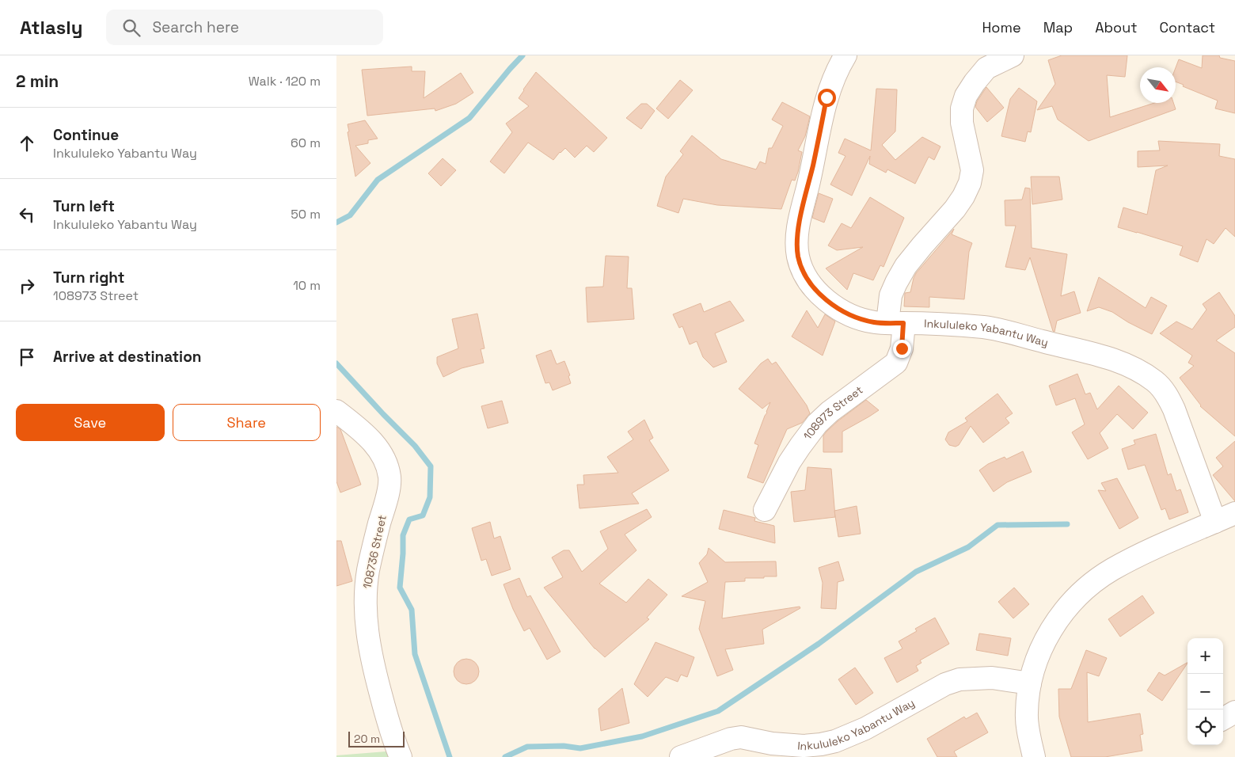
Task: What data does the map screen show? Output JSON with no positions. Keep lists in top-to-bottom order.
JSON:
{
  "streets": {
    "street": ["Inkululeko Yabantu Way", "108973 Street", "108736 Street"]
  },
  "crossings": [
    ["Inkululeko Yabantu Way", "108973 Street"]
  ],
  "scale_bar": "20 m",
  "north": "bottom right",
  "page": {
    "header": "Atlasly",
    "search": "Search here",
    "nav": [
      "Home",
      "Map",
      "About",
      "Contact"
    ],
    "heading": ["2 min", "Walk · 120 m"],
    "list": [
      ["Continue", "Inkululeko Yabantu Way", "60 m"],
      ["Turn left", "Inkululeko Yabantu Way", "50 m"],
      ["Turn right", "108973 Street", "10 m"],
      "Arrive at destination"
    ],
    "buttons": ["Save", "Share"],
    "map_buttons": ["+", "−"],
    "scale": "20 m"
  }
}
